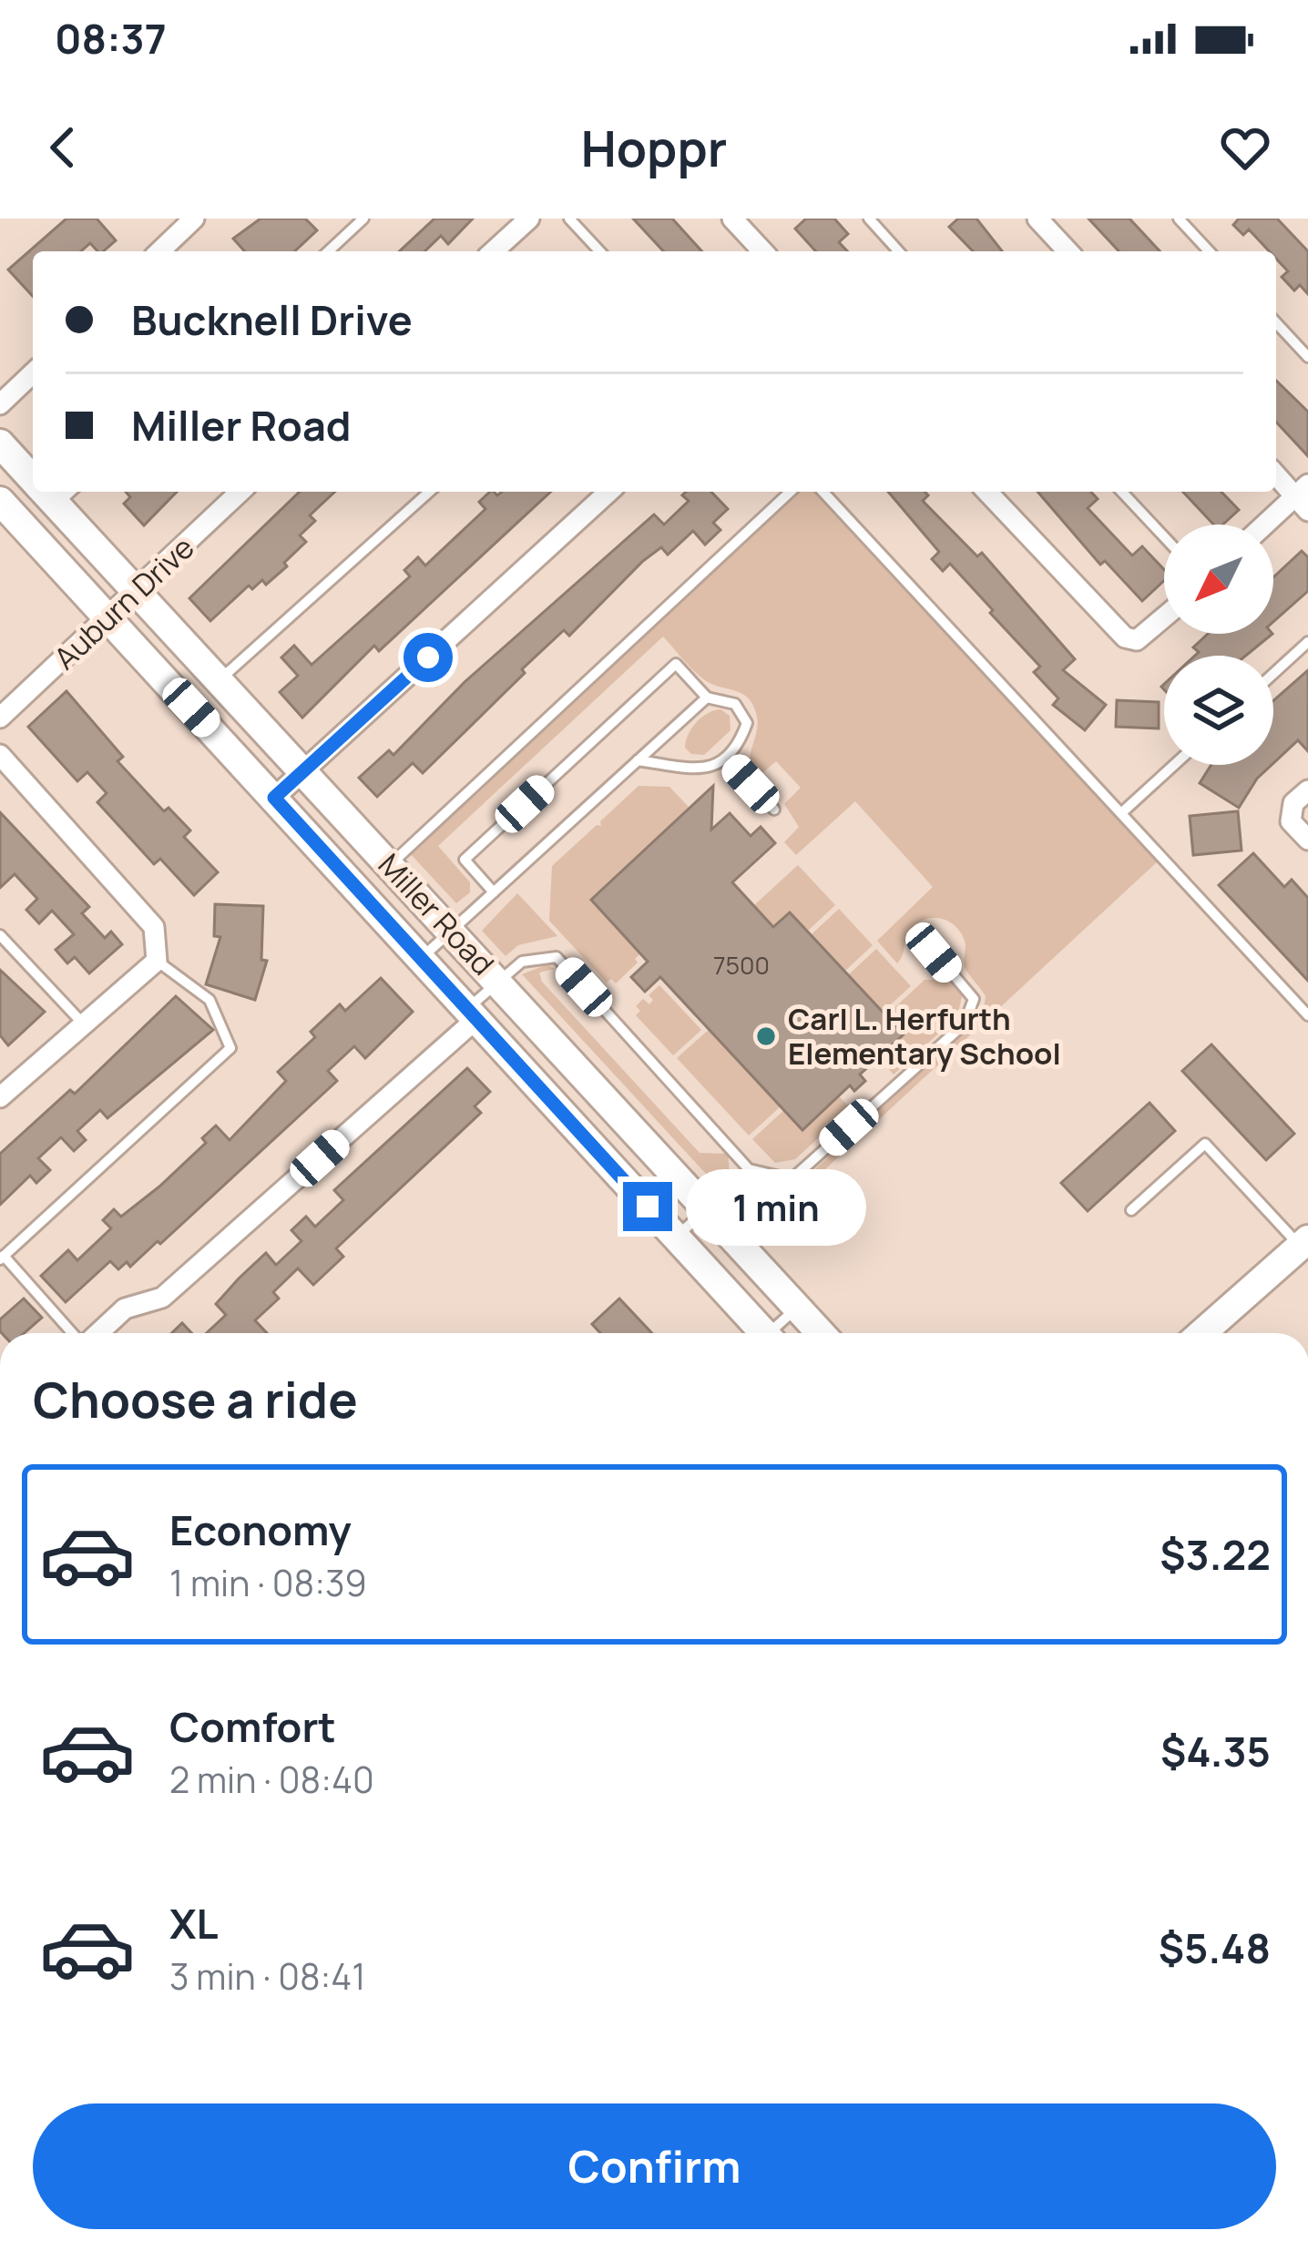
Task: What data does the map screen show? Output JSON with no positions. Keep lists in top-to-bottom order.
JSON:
{
  "streets": {
    "main road": ["Miller Road"],
    "street": ["Auburn Drive"]
  },
  "crossings": [
    ["Auburn Drive", "Miller Road"]
  ],
  "places": ["Carl L. Herfurth Elementary School"],
  "house_numbers": ["7500"],
  "north": "bottom left",
  "page": {
    "status": "08:37",
    "header": "Hoppr",
    "banner": ["Bucknell Drive", "Miller Road"],
    "bubble": "1 min",
    "heading": "Choose a ride",
    "list": [
      {
        "name": "Economy",
        "note": "1 min · 08:39",
        "value": "$3.22"
      },
      {
        "name": "Comfort",
        "note": "2 min · 08:40",
        "value": "$4.35"
      },
      {
        "name": "XL",
        "note": "3 min · 08:41",
        "value": "$5.48"
      }
    ],
    "buttons": "Confirm"
  }
}
